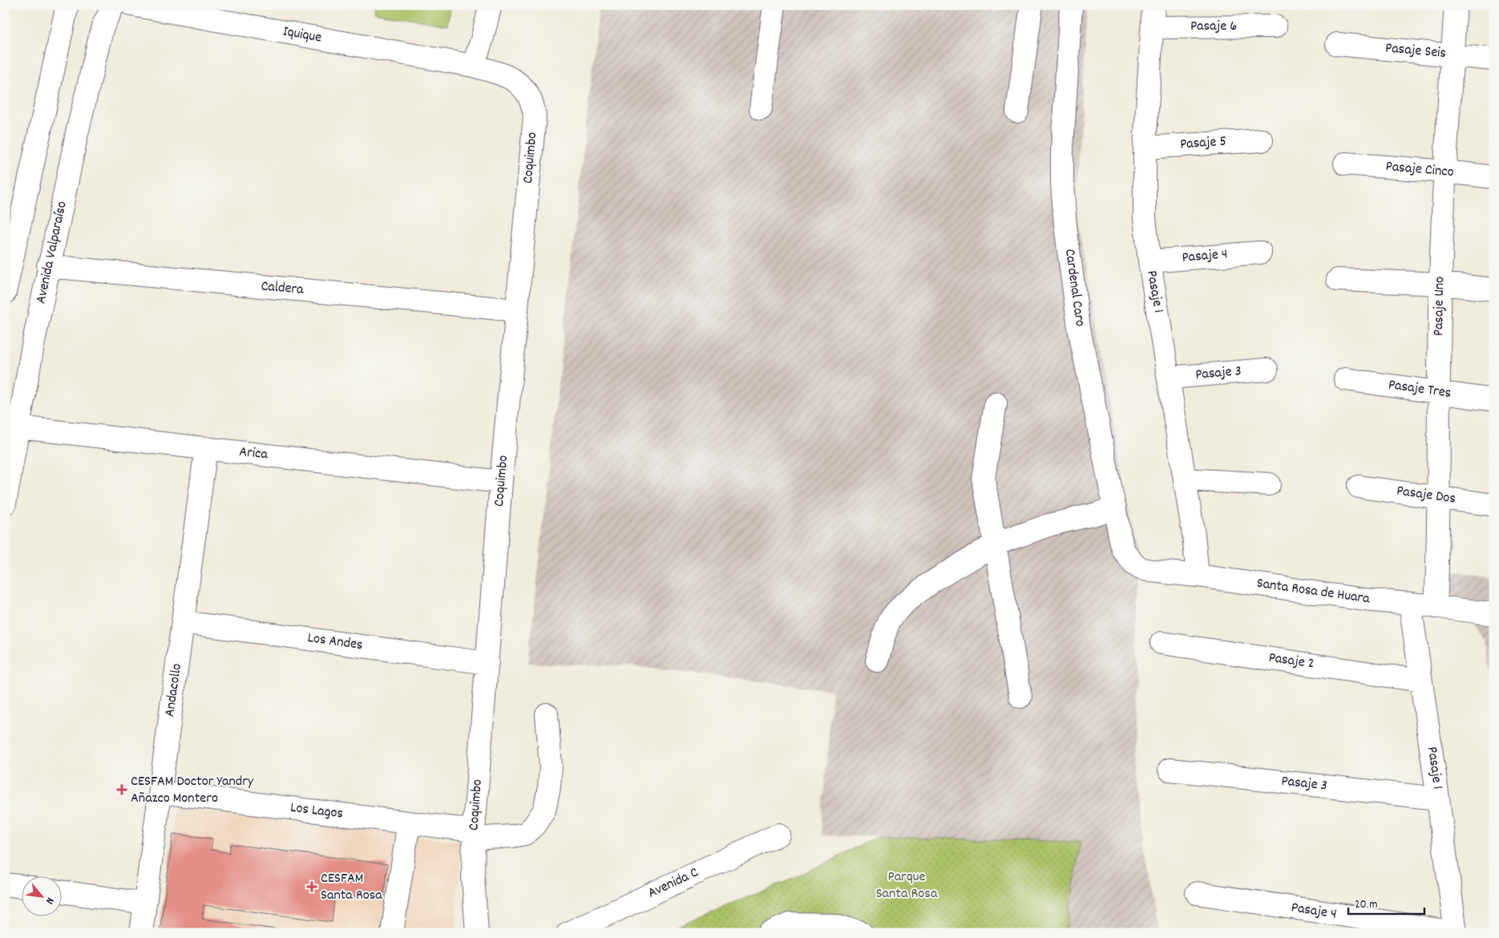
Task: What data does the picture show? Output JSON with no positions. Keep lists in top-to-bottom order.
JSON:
{
  "streets": {
    "street": [
      "Pasaje 6",
      "Iquique",
      "Pasaje Seis",
      "Pasaje 5",
      "Coquimbo",
      "Pasaje Cinco",
      "Avenida Valparaíso",
      "Pasaje 4",
      "Cardenal Caro",
      "Caldera",
      "Pasaje 1",
      "Pasaje Uno",
      "Pasaje 3",
      "Pasaje Tres",
      "Arica",
      "Pasaje Dos",
      "Santa Rosa de Huara",
      "Los Andes",
      "Pasaje 2",
      "Andacollo",
      "Los Lagos",
      "Avenida C"
    ]
  },
  "crossings": [
    ["Pasaje 6", "Pasaje 1"],
    ["Iquique", "Coquimbo"],
    ["Pasaje Seis", "Pasaje Uno"],
    ["Pasaje 5", "Pasaje 1"],
    ["Coquimbo", "Caldera"],
    ["Coquimbo", "Arica"],
    ["Coquimbo", "Los Andes"],
    ["Coquimbo", "Los Lagos"],
    ["Pasaje Cinco", "Pasaje Uno"],
    ["Avenida Valparaíso", "Caldera"],
    ["Avenida Valparaíso", "Arica"],
    ["Pasaje 4", "Pasaje 1"],
    ["Cardenal Caro", "Santa Rosa de Huara"],
    ["Pasaje 1", "Pasaje 3"],
    ["Pasaje 1", "Santa Rosa de Huara"],
    ["Pasaje 1", "Pasaje 2"],
    ["Pasaje Uno", "Pasaje Tres"],
    ["Pasaje Uno", "Pasaje Dos"],
    ["Pasaje Uno", "Santa Rosa de Huara"],
    ["Arica", "Andacollo"],
    ["Los Andes", "Andacollo"],
    ["Andacollo", "Los Lagos"]
  ],
  "parks": ["Parque Santa Rosa"],
  "places": {
    "health": ["CESFAM Doctor Yandry Añazco Montero", "CESFAM Santa Rosa"]
  },
  "scale_bar": "20 m",
  "north": "bottom right"
}
